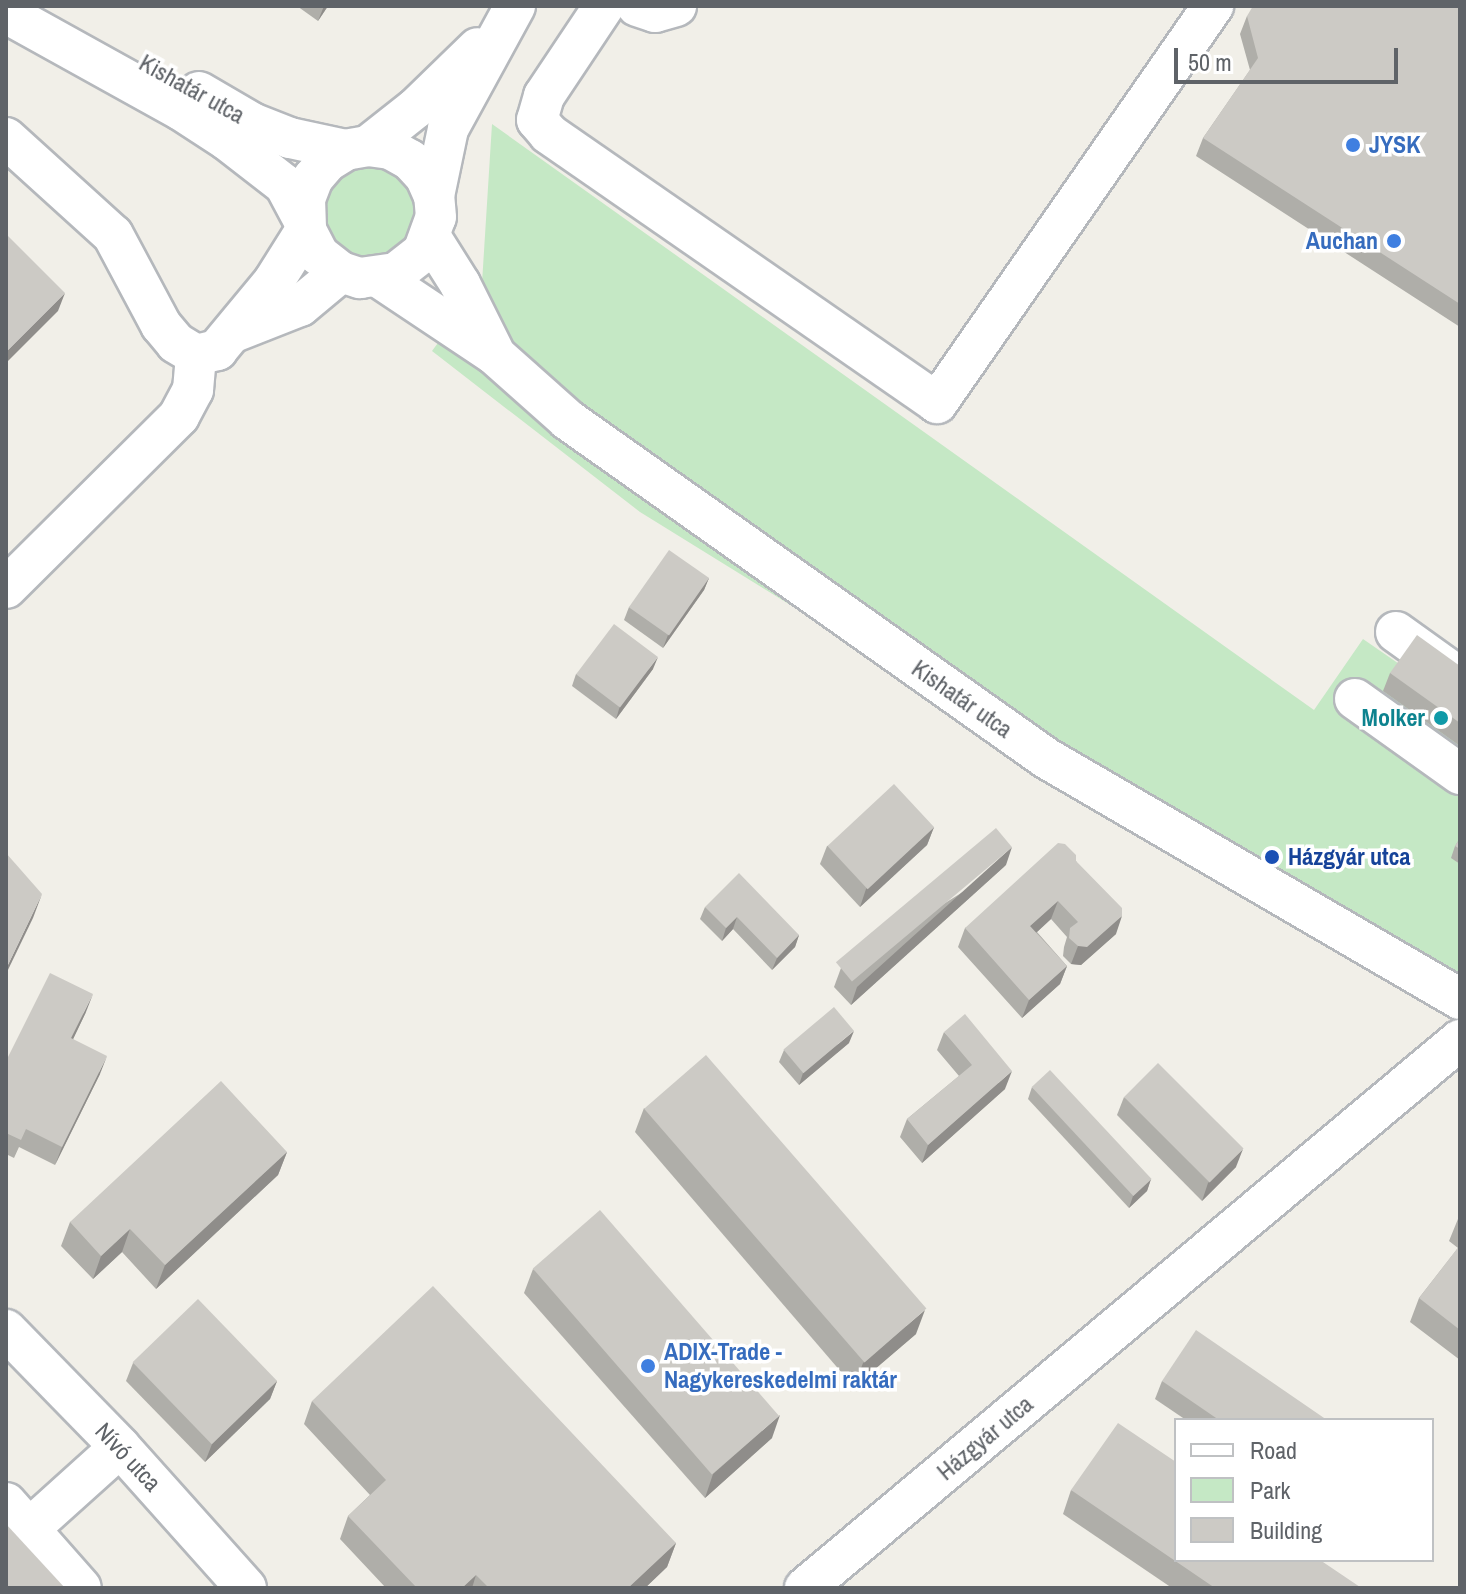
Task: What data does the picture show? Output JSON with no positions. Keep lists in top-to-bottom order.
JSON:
{
  "streets": {
    "street": ["Kishatár utca", "Házgyár utca", "Nívó utca"]
  },
  "places": [
    "JYSK",
    "Auchan",
    "Molker",
    "Házgyár utca",
    "ADIX-Trade - Nagykereskedelmi raktár"
  ],
  "legend": ["Road", "Park", "Building"],
  "scale_bar": "50 m"
}
